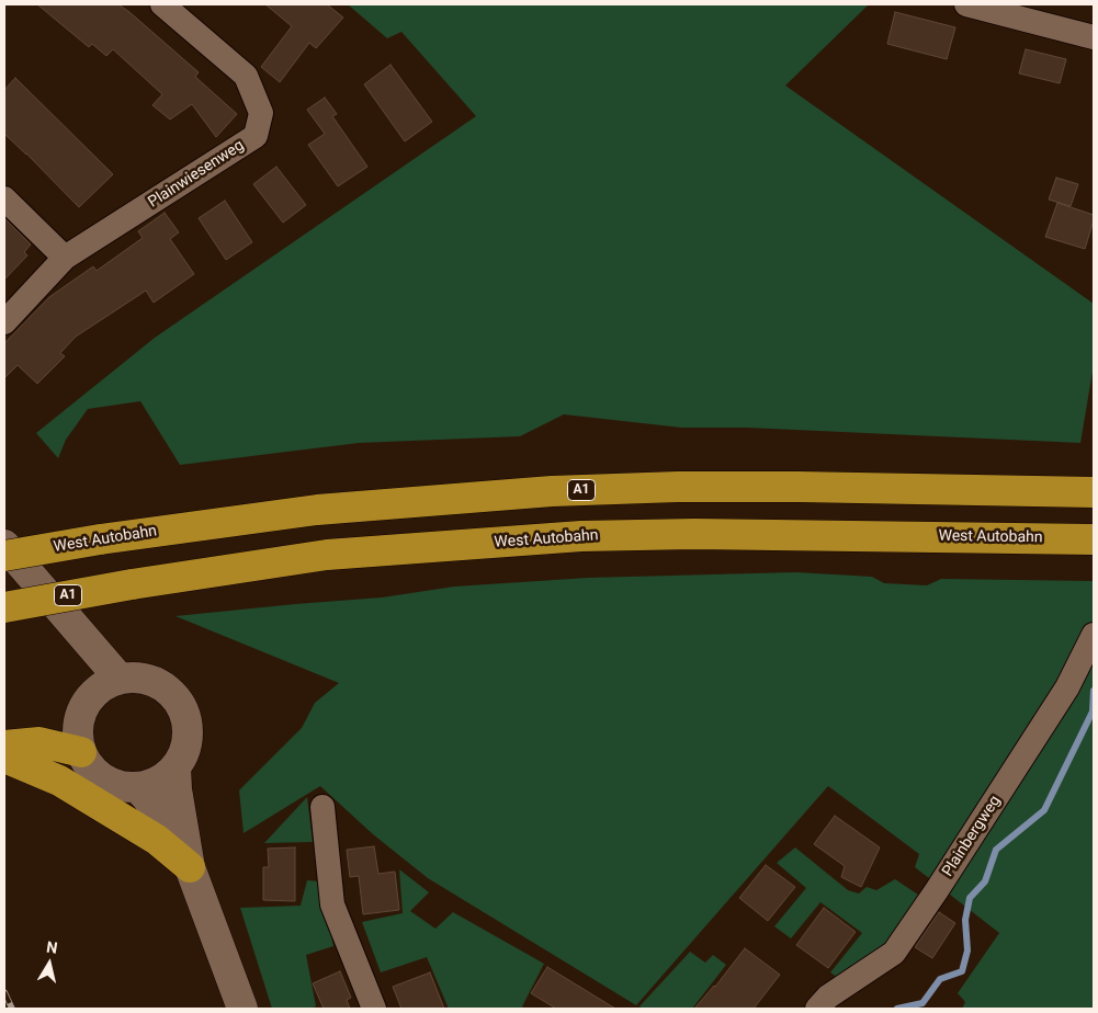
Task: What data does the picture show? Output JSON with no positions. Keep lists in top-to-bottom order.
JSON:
{
  "streets": {
    "highway": ["A1", "West Autobahn"],
    "street": ["Plainwiesenweg", "Plainbergweg"]
  },
  "north": "top"
}
